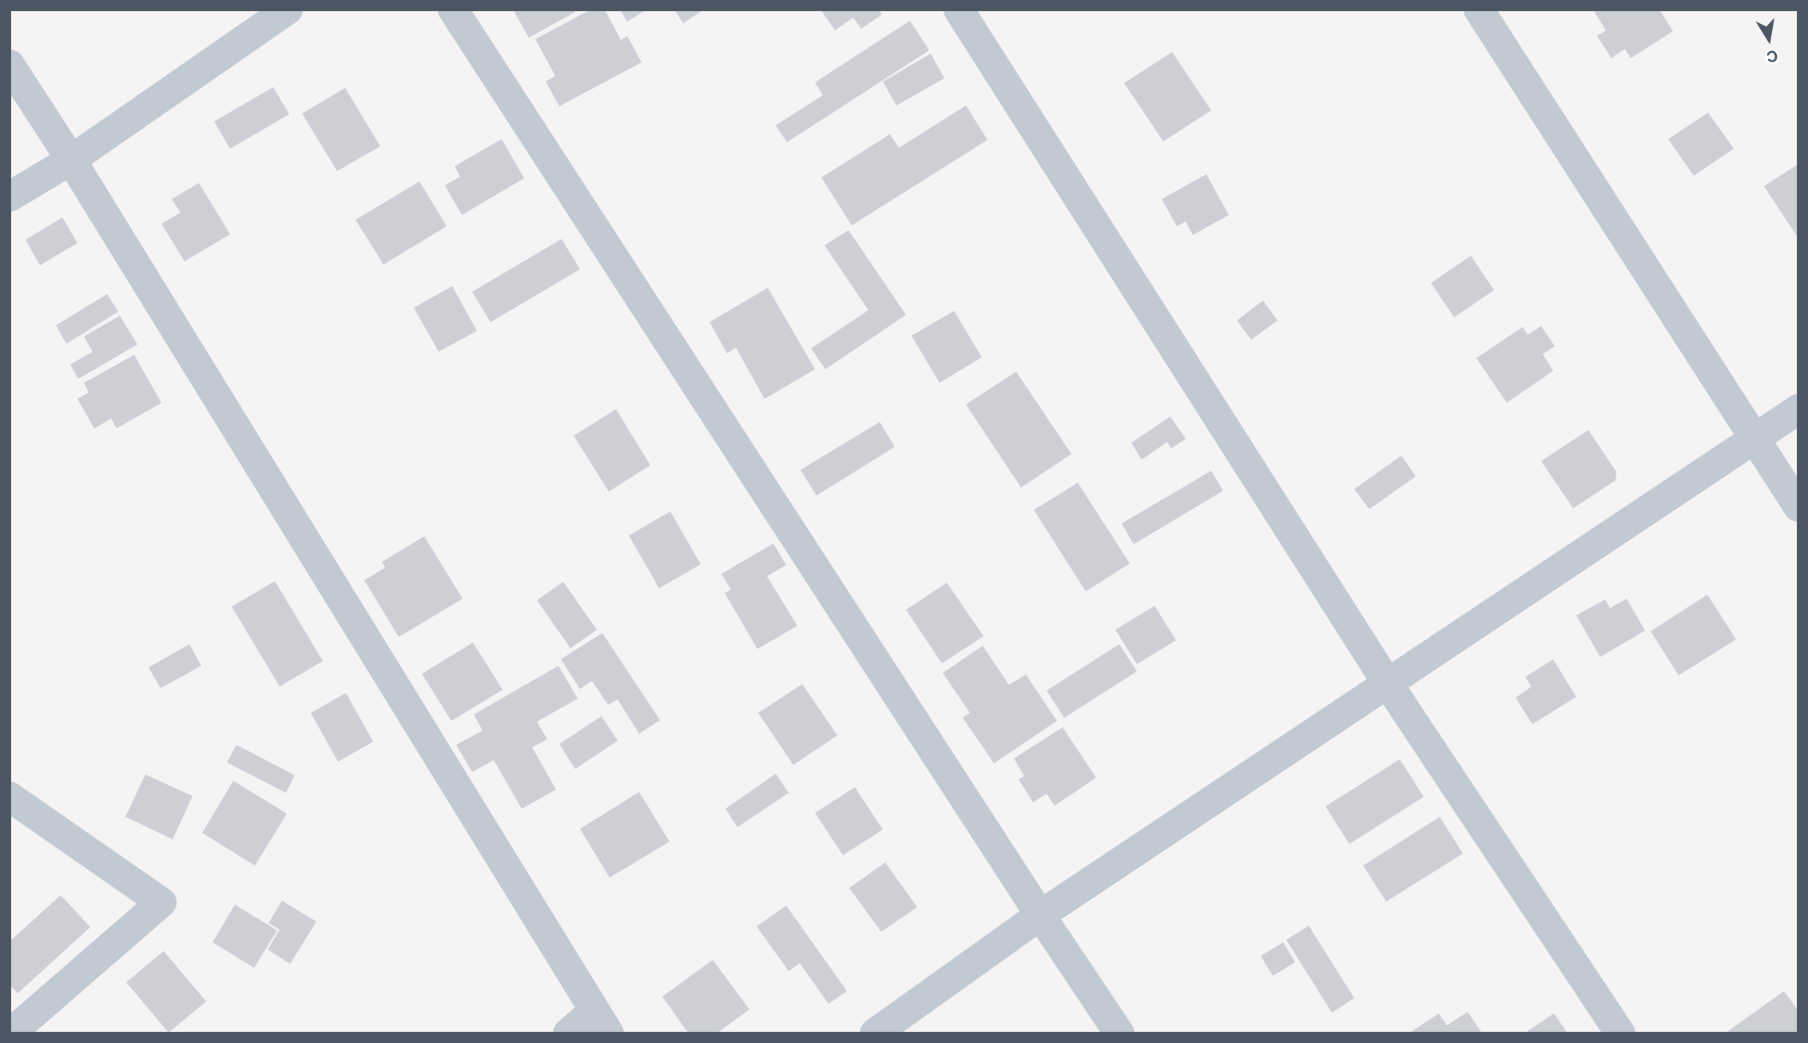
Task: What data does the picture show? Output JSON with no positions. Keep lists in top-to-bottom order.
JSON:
{
  "north": "bottom"
}
